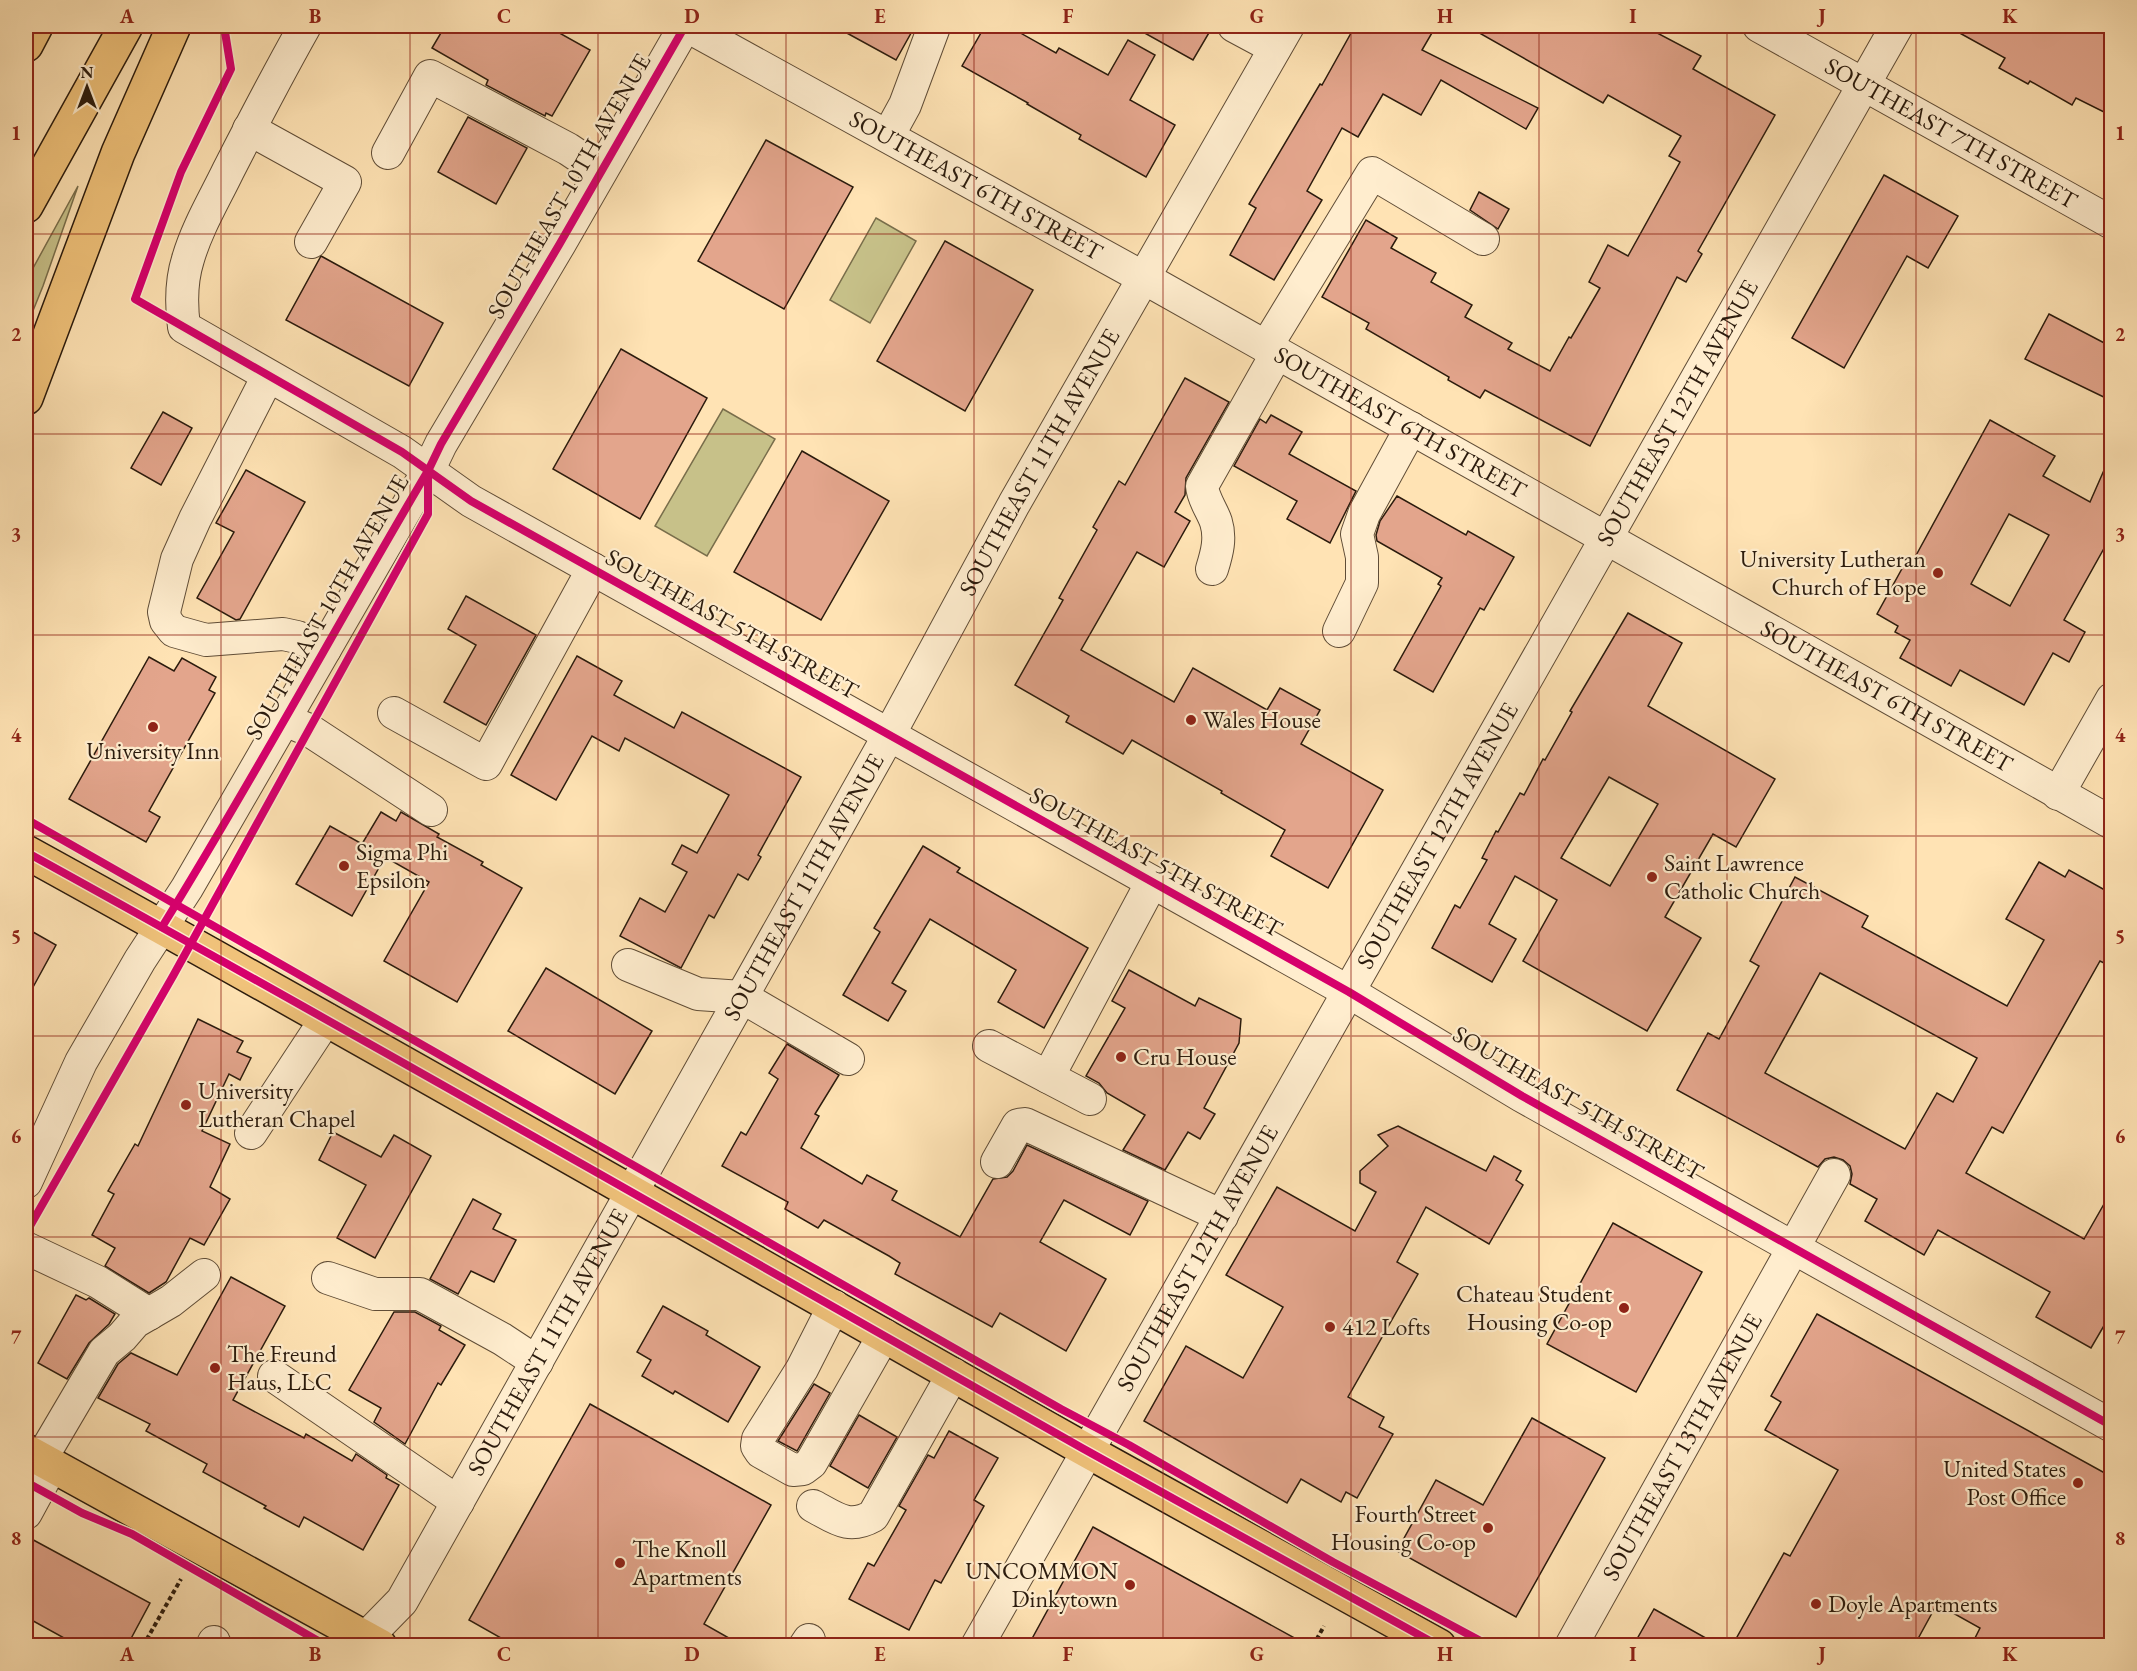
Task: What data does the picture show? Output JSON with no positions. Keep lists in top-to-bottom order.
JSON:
{
  "streets": {
    "street": [
      "SOUTHEAST 7TH STREET",
      "SOUTHEAST 6TH STREET",
      "SOUTHEAST 10TH AVENUE",
      "SOUTHEAST 12TH AVENUE",
      "SOUTHEAST 11TH AVENUE",
      "SOUTHEAST 5TH STREET",
      "SOUTHEAST 13TH AVENUE"
    ]
  },
  "crossings": [
    ["SOUTHEAST 7TH STREET", "SOUTHEAST 12TH AVENUE"],
    ["SOUTHEAST 6TH STREET", "SOUTHEAST 10TH AVENUE"],
    ["SOUTHEAST 6TH STREET", "SOUTHEAST 12TH AVENUE"],
    ["SOUTHEAST 6TH STREET", "SOUTHEAST 11TH AVENUE"],
    ["SOUTHEAST 10TH AVENUE", "SOUTHEAST 5TH STREET"],
    ["SOUTHEAST 12TH AVENUE", "SOUTHEAST 5TH STREET"],
    ["SOUTHEAST 11TH AVENUE", "SOUTHEAST 5TH STREET"],
    ["SOUTHEAST 5TH STREET", "SOUTHEAST 13TH AVENUE"]
  ],
  "places": [
    "University Lutheran Church of Hope",
    "Wales House",
    "University Inn",
    "Sigma Phi Epsilon",
    "Saint Lawrence Catholic Church",
    "Cru House",
    "University Lutheran Chapel",
    "Chateau Student Housing Co-op",
    "412 Lofts",
    "The Freund Haus, LLC",
    "United States Post Office",
    "Fourth Street Housing Co-op",
    "The Knoll Apartments",
    "UNCOMMON Dinkytown",
    "Doyle Apartments"
  ],
  "north": "top",
  "grid": {
    "columns": [
      "A",
      "B",
      "C",
      "D",
      "E",
      "F",
      "G",
      "H",
      "I",
      "J",
      "K"
    ],
    "rows": [
      "1",
      "2",
      "3",
      "4",
      "5",
      "6",
      "7",
      "8"
    ]
  }
}
